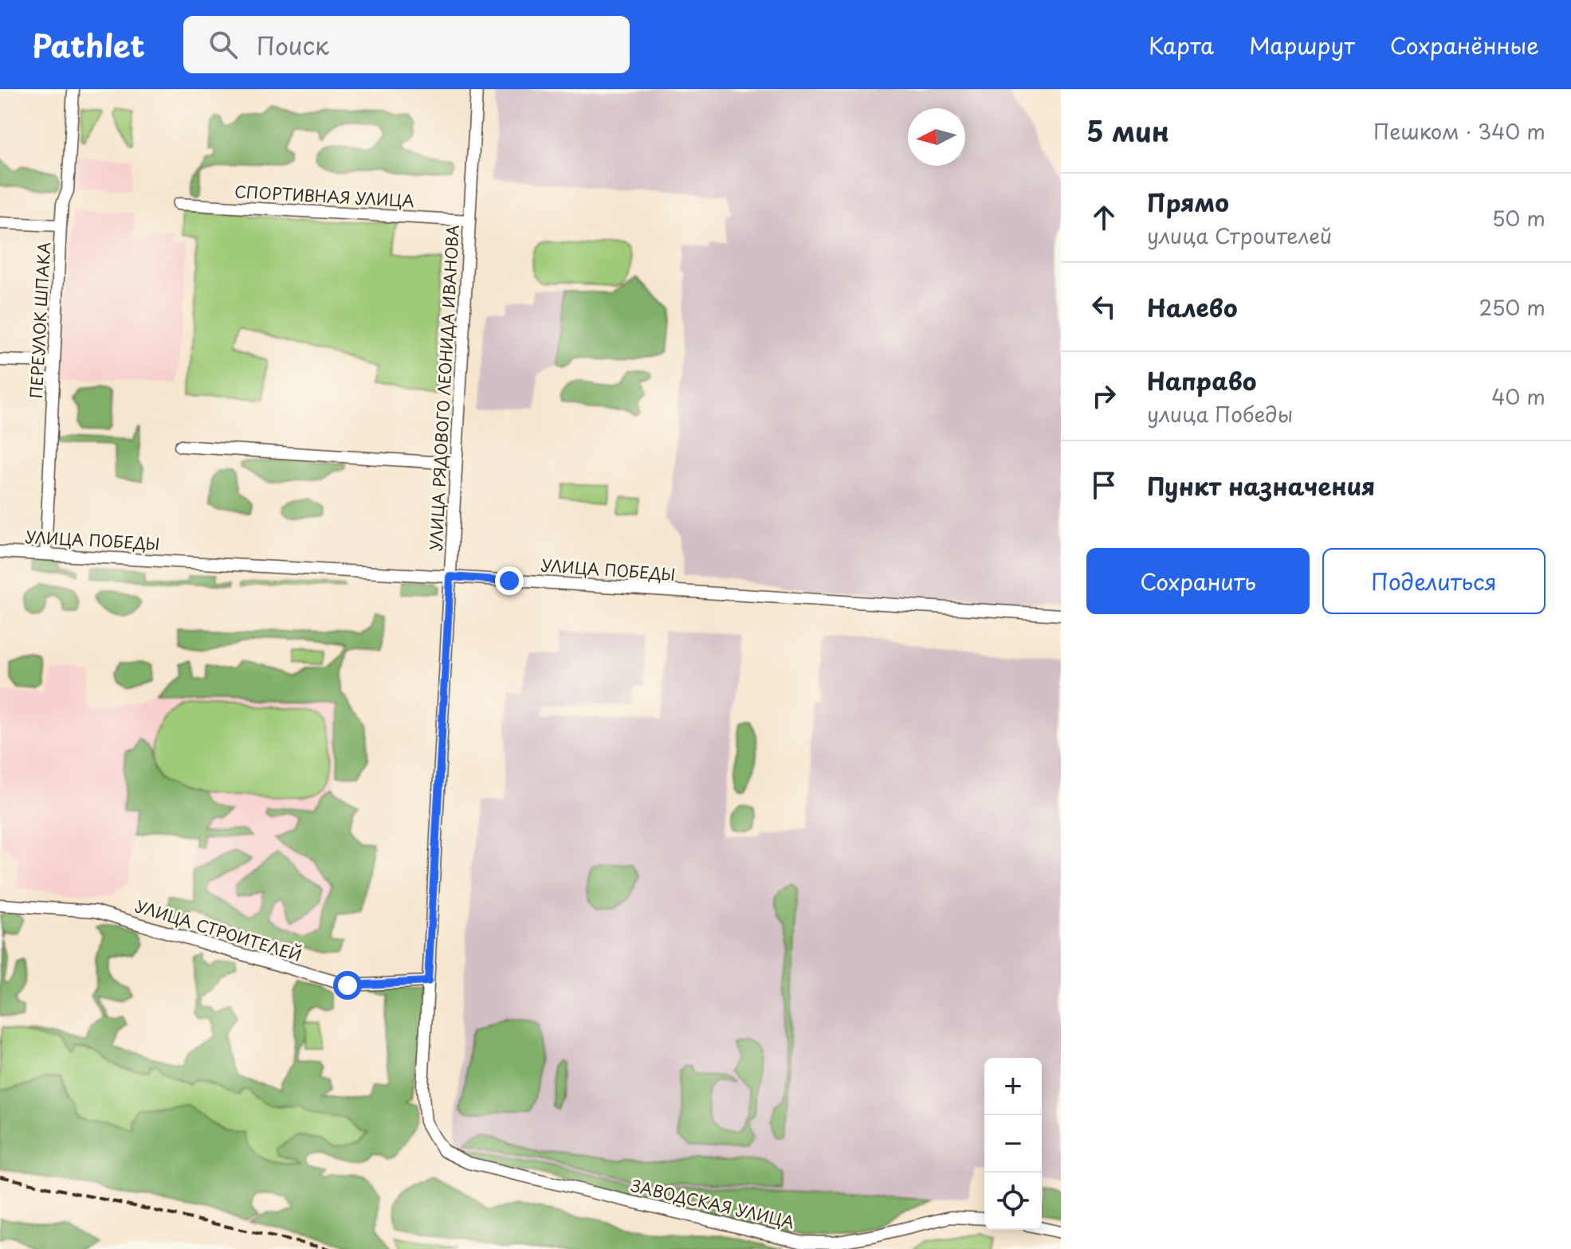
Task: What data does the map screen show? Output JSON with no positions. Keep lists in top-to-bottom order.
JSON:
{
  "streets": {
    "street": [
      "СПОРТИВНАЯ УЛИЦА",
      "ПЕРЕУЛОК ШПАКА",
      "УЛИЦА РЯДОВОГО ЛЕОНИДА ИВАНОВА",
      "УЛИЦА ПОБЕДЫ",
      "УЛИЦА СТРОИТЕЛЕЙ",
      "ЗАВОДСКАЯ УЛИЦА"
    ]
  },
  "crossings": [
    ["СПОРТИВНАЯ УЛИЦА", "УЛИЦА РЯДОВОГО ЛЕОНИДА ИВАНОВА"],
    ["ПЕРЕУЛОК ШПАКА", "УЛИЦА ПОБЕДЫ"],
    ["УЛИЦА РЯДОВОГО ЛЕОНИДА ИВАНОВА", "УЛИЦА ПОБЕДЫ"],
    ["УЛИЦА РЯДОВОГО ЛЕОНИДА ИВАНОВА", "УЛИЦА СТРОИТЕЛЕЙ"],
    ["УЛИЦА РЯДОВОГО ЛЕОНИДА ИВАНОВА", "ЗАВОДСКАЯ УЛИЦА"]
  ],
  "north": "left",
  "page": {
    "header": "Pathlet",
    "search": "Поиск",
    "nav": ["Карта", "Маршрут", "Сохранённые"],
    "heading": ["5 мин", "Пешком · 340 m"],
    "list": [
      ["Прямо", "улица Строителей", "50 m"],
      ["Налево", "250 m"],
      ["Направо", "улица Победы", "40 m"],
      "Пункт назначения"
    ],
    "buttons": ["Сохранить", "Поделиться"],
    "map_buttons": ["+", "−"]
  }
}
